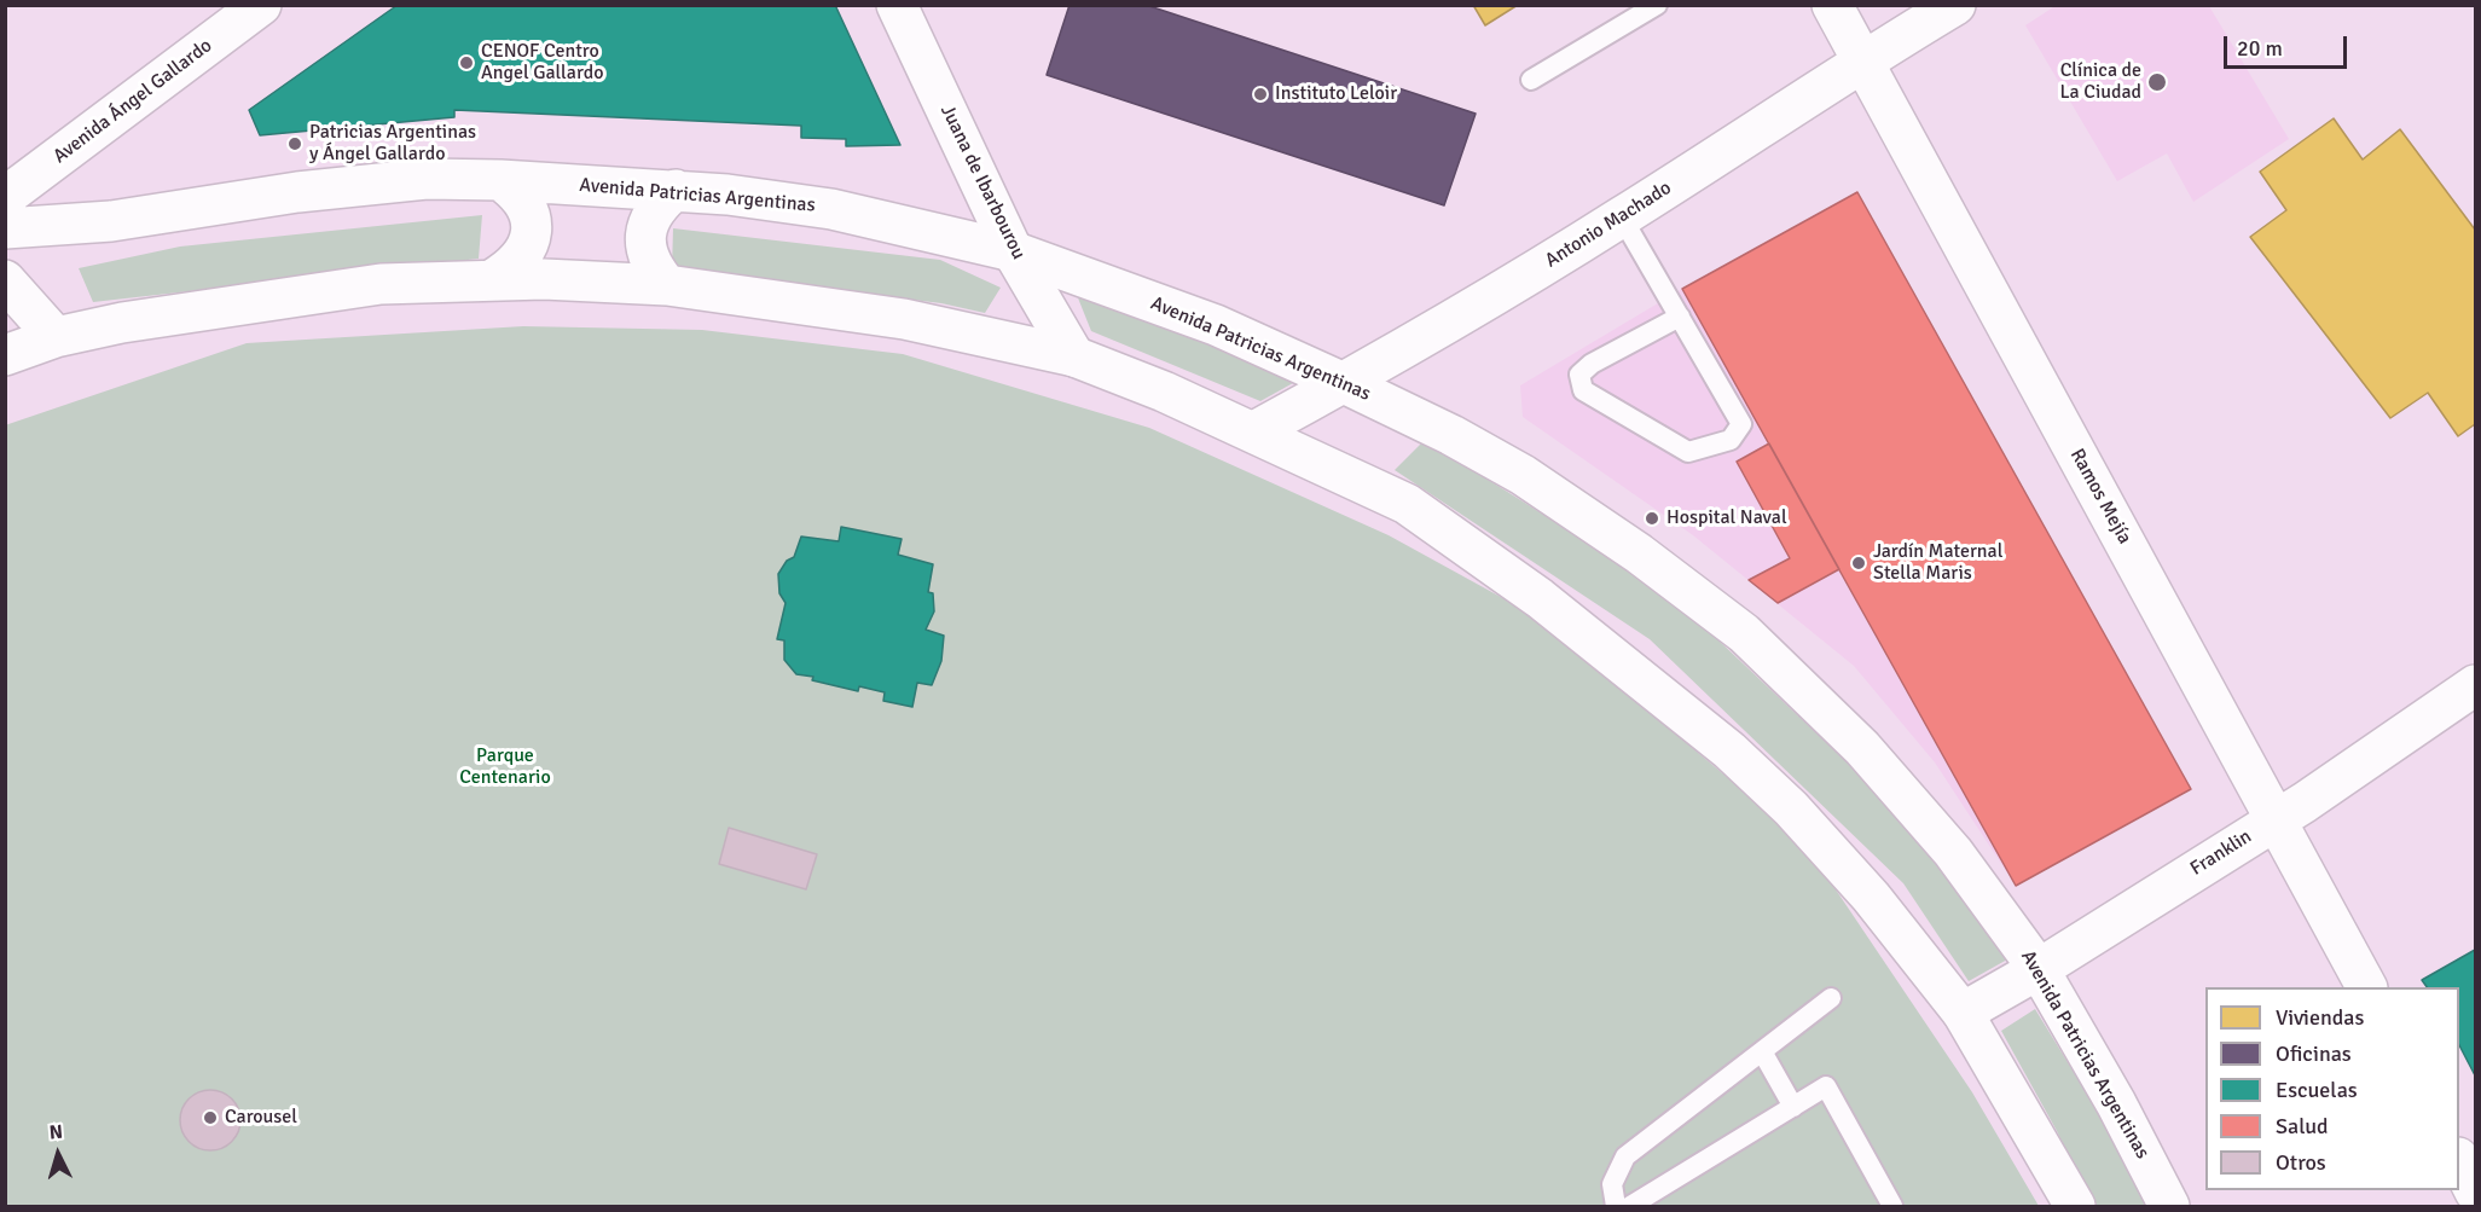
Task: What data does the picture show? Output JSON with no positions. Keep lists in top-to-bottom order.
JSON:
{
  "streets": {
    "main road": [
      "Avenida Ángel Gallardo",
      "Juana de Ibarbourou",
      "Avenida Patricias Argentinas",
      "Antonio Machado",
      "Ramos Mejía",
      "Franklin"
    ]
  },
  "crossings": [
    ["Juana de Ibarbourou", "Avenida Patricias Argentinas"],
    ["Avenida Patricias Argentinas", "Antonio Machado"],
    ["Avenida Patricias Argentinas", "Franklin"],
    ["Antonio Machado", "Ramos Mejía"],
    ["Ramos Mejía", "Franklin"]
  ],
  "parks": ["Parque Centenario"],
  "places": [
    "CENOF Centro Angel Gallardo",
    "Clínica de La Ciudad",
    "Instituto Leloir",
    "Patricias Argentinas y Ángel Gallardo",
    "Hospital Naval",
    "Jardín Maternal Stella Maris",
    "Carousel"
  ],
  "legend": [
    "Viviendas",
    "Oficinas",
    "Escuelas",
    "Salud",
    "Otros"
  ],
  "scale_bar": "20 m",
  "north": "top"
}
